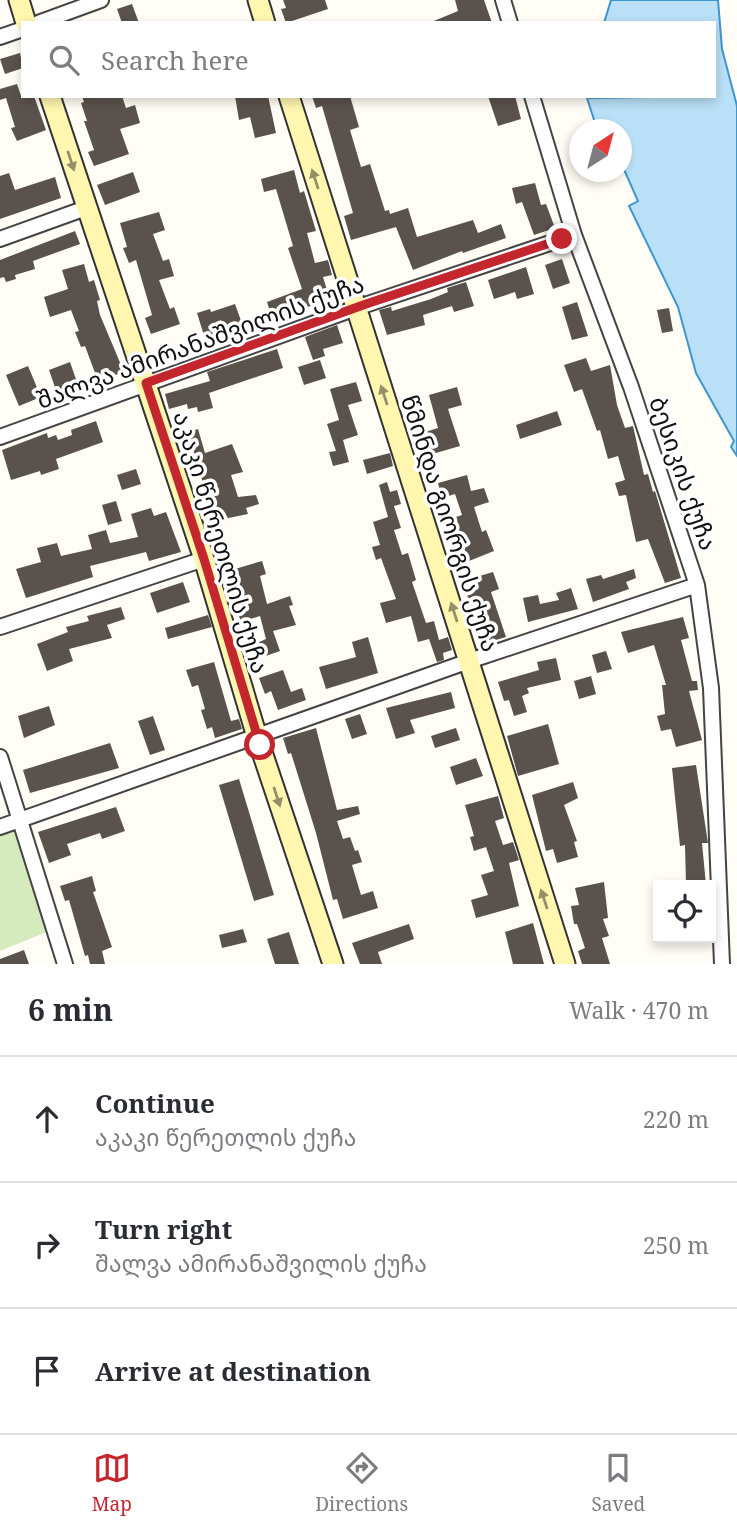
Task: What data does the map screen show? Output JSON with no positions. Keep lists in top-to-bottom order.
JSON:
{
  "streets": {
    "main road": ["წმინდა გიორგის ქუჩა", "აკაკი წერეთლის ქუჩა"],
    "street": ["შალვა ამირანაშვილის ქუჩა", "ბესიკის ქუჩა"]
  },
  "crossings": [
    ["შალვა ამირანაშვილის ქუჩა", "ბესიკის ქუჩა"],
    ["შალვა ამირანაშვილის ქუჩა", "წმინდა გიორგის ქუჩა"],
    ["შალვა ამირანაშვილის ქუჩა", "აკაკი წერეთლის ქუჩა"]
  ],
  "one_way": ["წმინდა გიორგის ქუჩა", "აკაკი წერეთლის ქუჩა"],
  "north": "top right",
  "page": {
    "search": "Search here",
    "heading": ["6 min", "Walk · 470 m"],
    "list": [
      ["Continue", "აკაკი წერეთლის ქუჩა", "220 m"],
      ["Turn right", "შალვა ამირანაშვილის ქუჩა", "250 m"],
      "Arrive at destination"
    ],
    "nav": ["Map", "Directions", "Saved"]
  }
}
